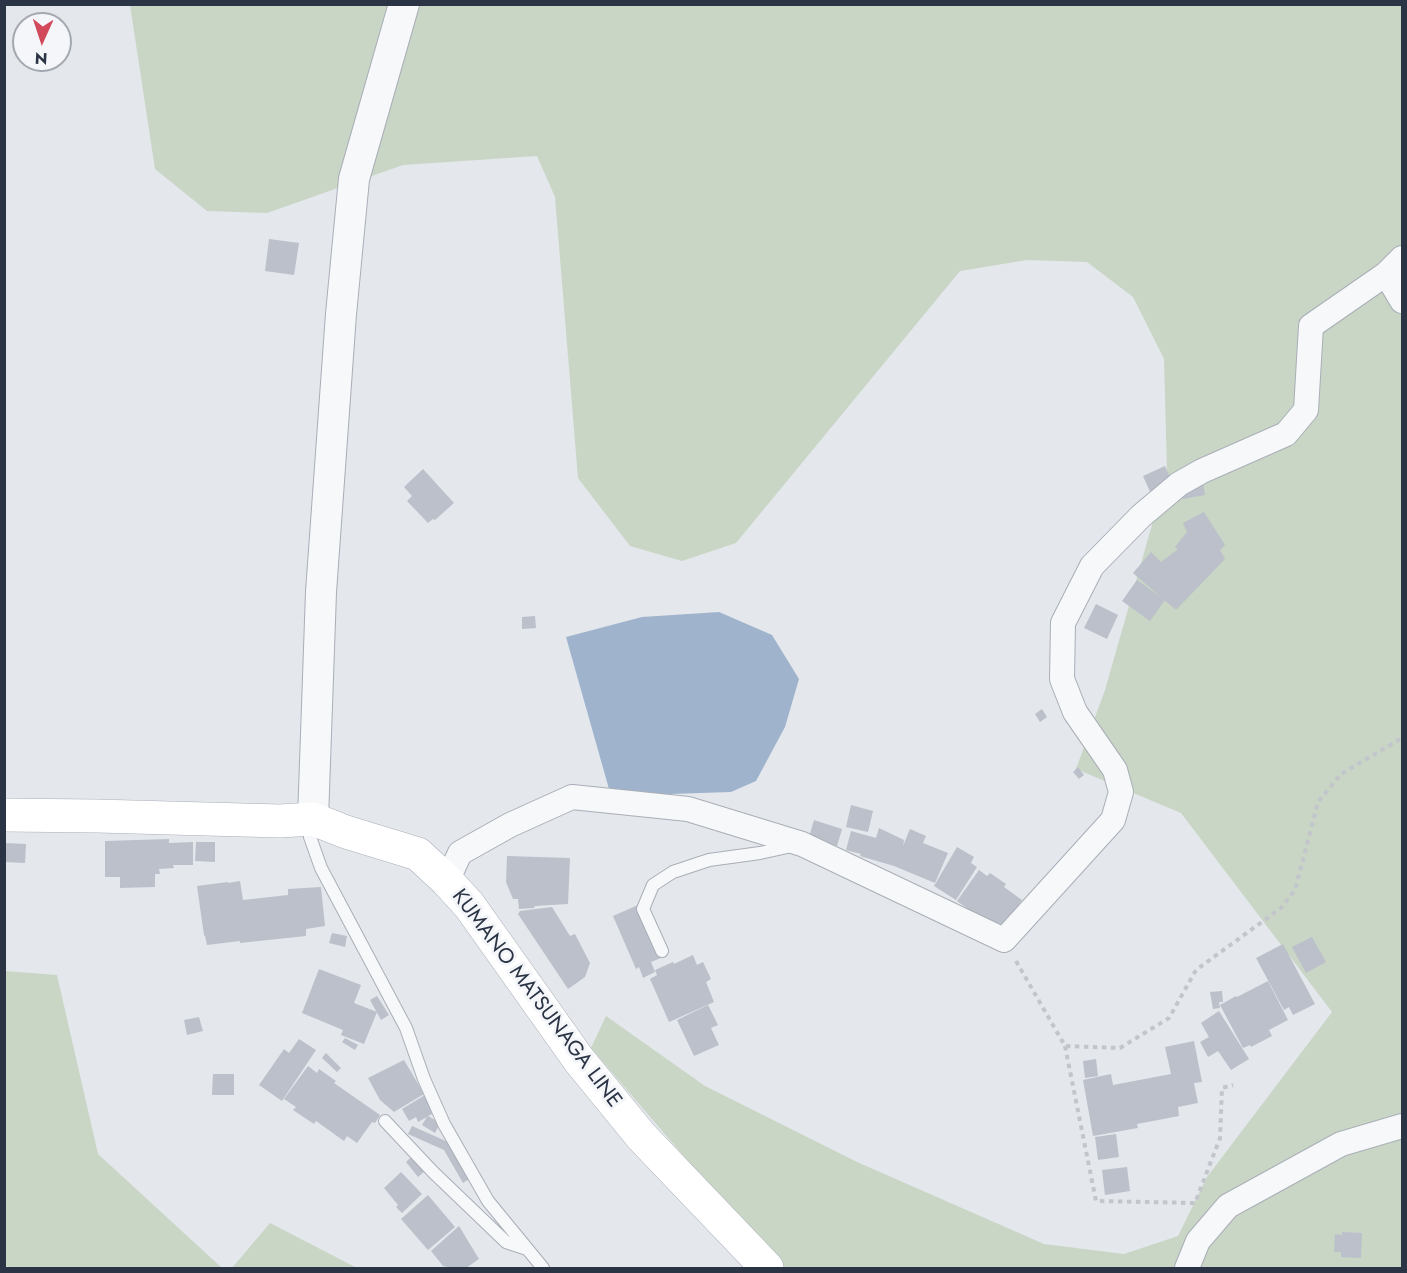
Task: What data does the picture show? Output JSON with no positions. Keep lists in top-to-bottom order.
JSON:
{
  "streets": {
    "main road": ["KUMANO MATSUNAGA LINE"]
  },
  "north": "bottom"
}
